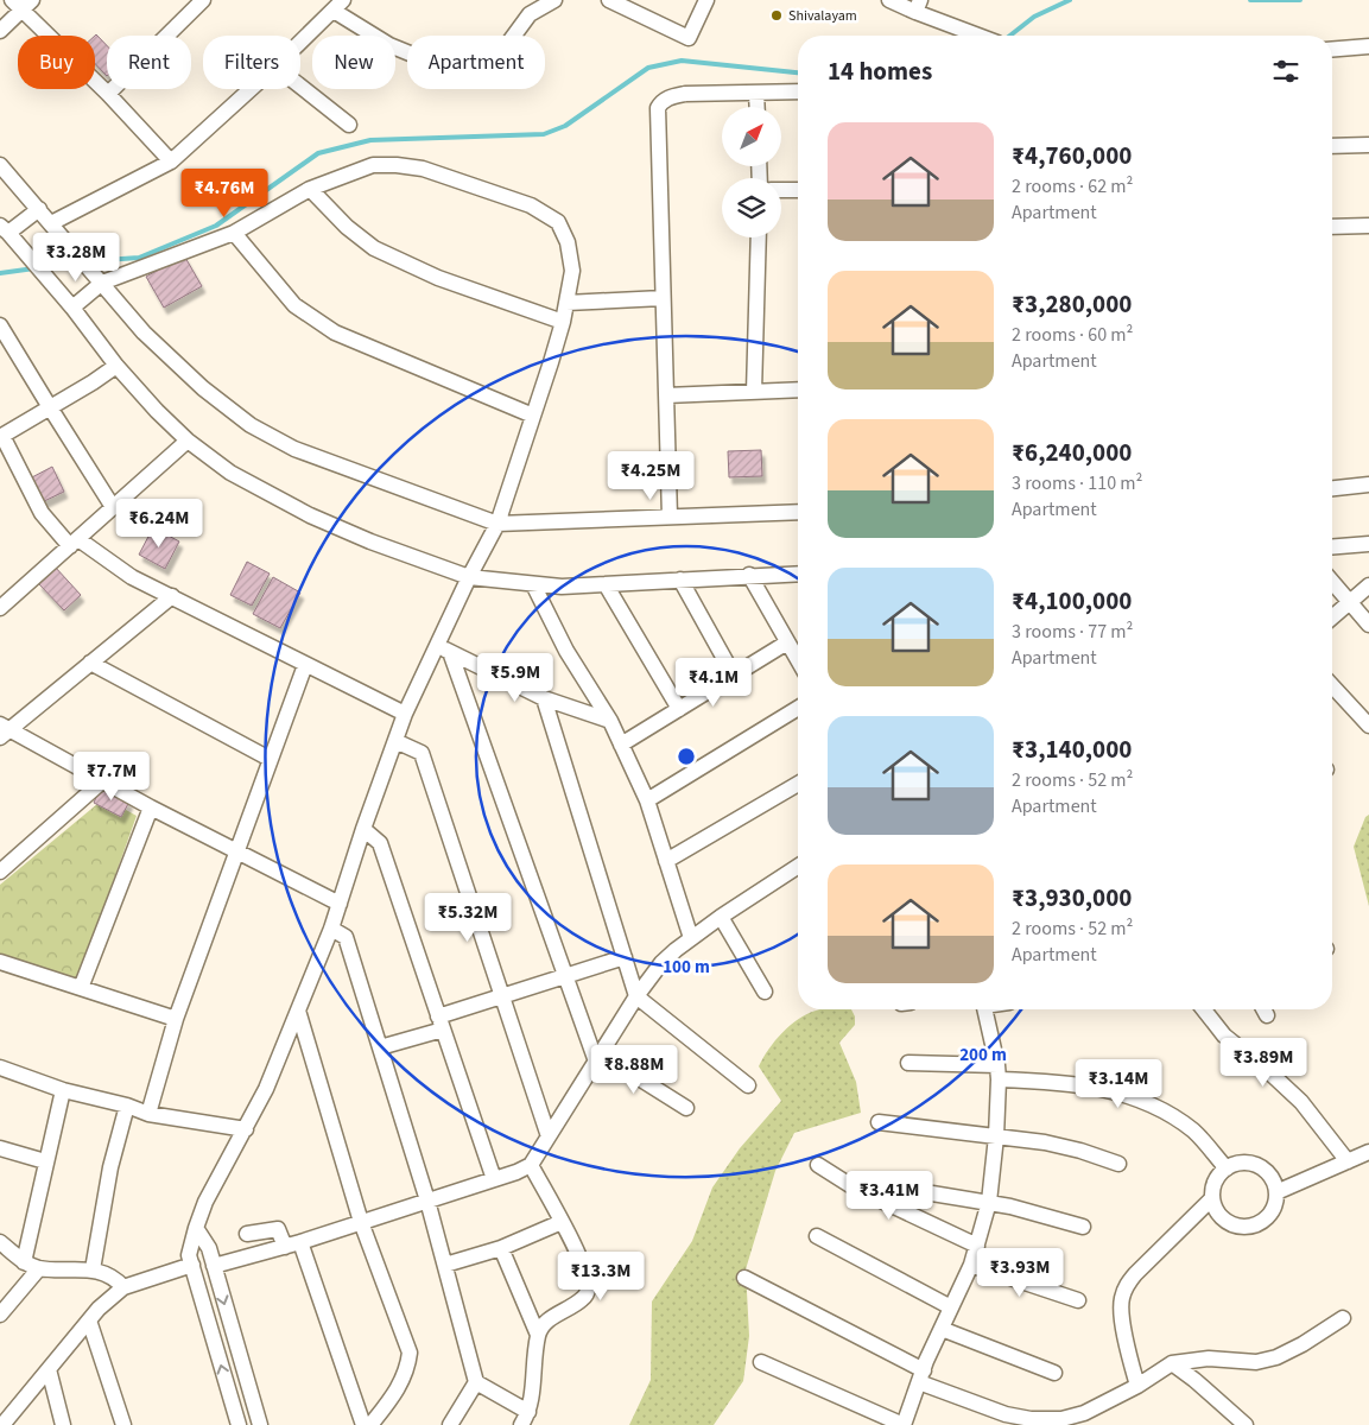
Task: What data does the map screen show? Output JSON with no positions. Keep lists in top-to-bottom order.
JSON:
{
  "places": ["Shivalayam"],
  "north": "top right",
  "page": {
    "chip": [
      "Buy",
      "Rent",
      "Filters",
      "New",
      "Apartment"
    ],
    "heading": "14 homes",
    "list": [
      {
        "name": "₹4,760,000",
        "note": "2 rooms · 62 m² · Apartment"
      },
      {
        "name": "₹3,280,000",
        "note": "2 rooms · 60 m² · Apartment"
      },
      {
        "name": "₹6,240,000",
        "note": "3 rooms · 110 m² · Apartment"
      },
      {
        "name": "₹4,100,000",
        "note": "3 rooms · 77 m² · Apartment"
      },
      {
        "name": "₹3,140,000",
        "note": "2 rooms · 52 m² · Apartment"
      },
      {
        "name": "₹3,930,000",
        "note": "2 rooms · 52 m² · Apartment"
      }
    ],
    "price": [
      "₹4.76M",
      "₹3.28M",
      "₹4.25M",
      "₹6.24M",
      "₹5.9M",
      "₹4.1M",
      "₹7.7M",
      "₹5.32M",
      "₹3.89M",
      "₹8.88M",
      "₹3.14M",
      "₹3.41M",
      "₹3.93M",
      "₹13.3M"
    ]
  },
  "rings": ["100 m", "200 m"]
}
